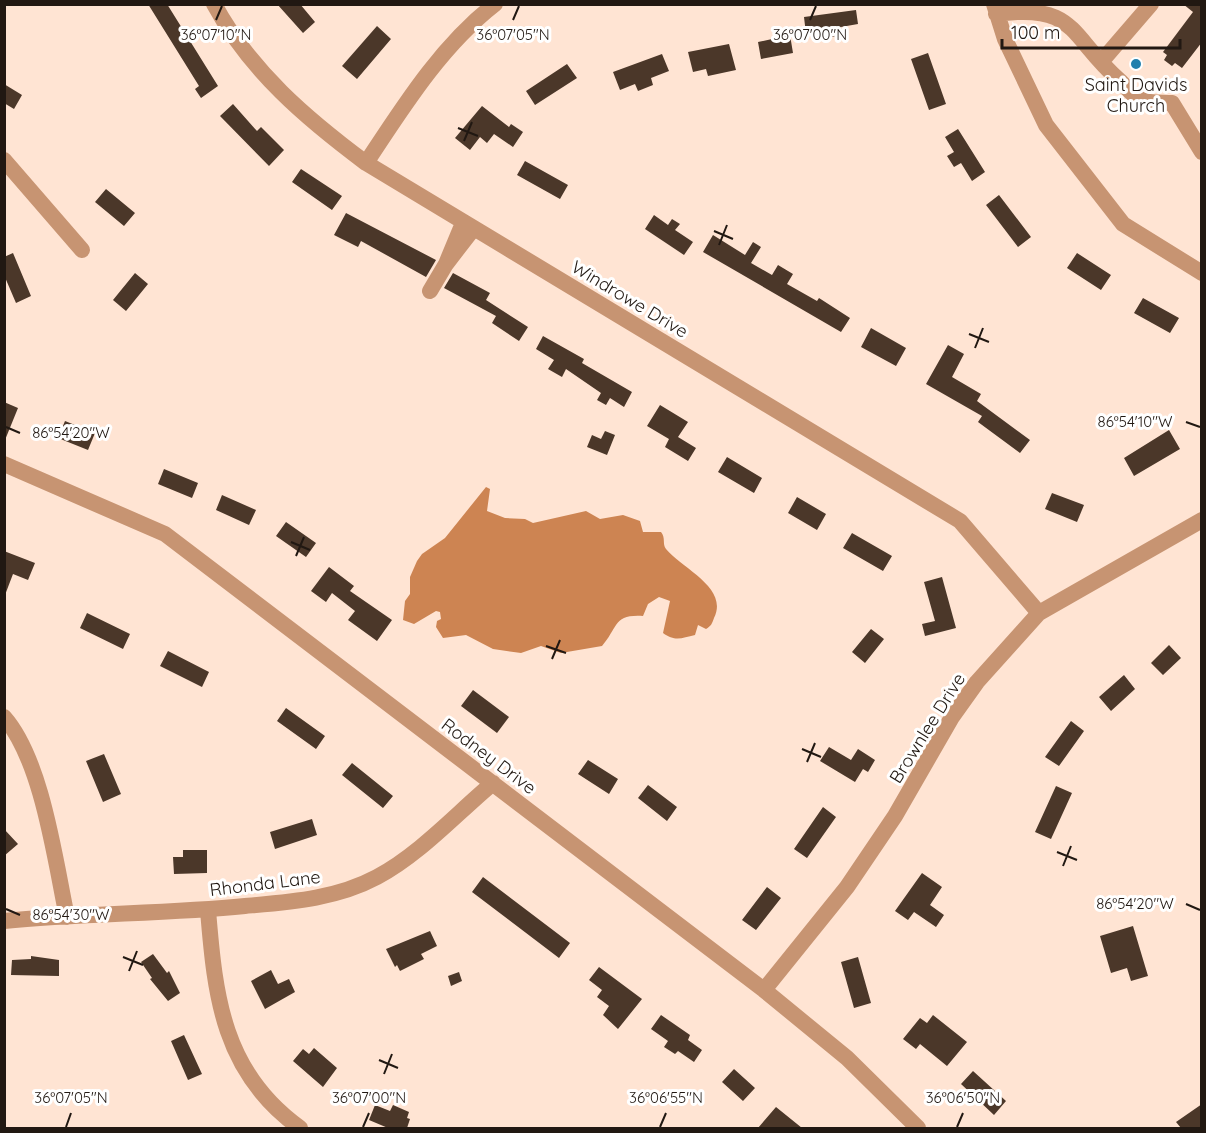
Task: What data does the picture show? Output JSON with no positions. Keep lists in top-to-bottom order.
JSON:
{
  "streets": {
    "street": [
      "Windrowe Drive",
      "Brownlee Drive",
      "Rodney Drive",
      "Rhonda Lane"
    ]
  },
  "crossings": [
    ["Windrowe Drive", "Brownlee Drive"],
    ["Brownlee Drive", "Rodney Drive"],
    ["Rodney Drive", "Rhonda Lane"]
  ],
  "places": ["Saint Davids Church"],
  "scale_bar": "100 m",
  "coordinates": [
    "36°07'10\"N",
    "36°07'05\"N",
    "36°07'00\"N",
    "86°54'10\"W",
    "86°54'20\"W",
    "86°54'30\"W",
    "36°06'55\"N",
    "36°06'50\"N"
  ]
}
